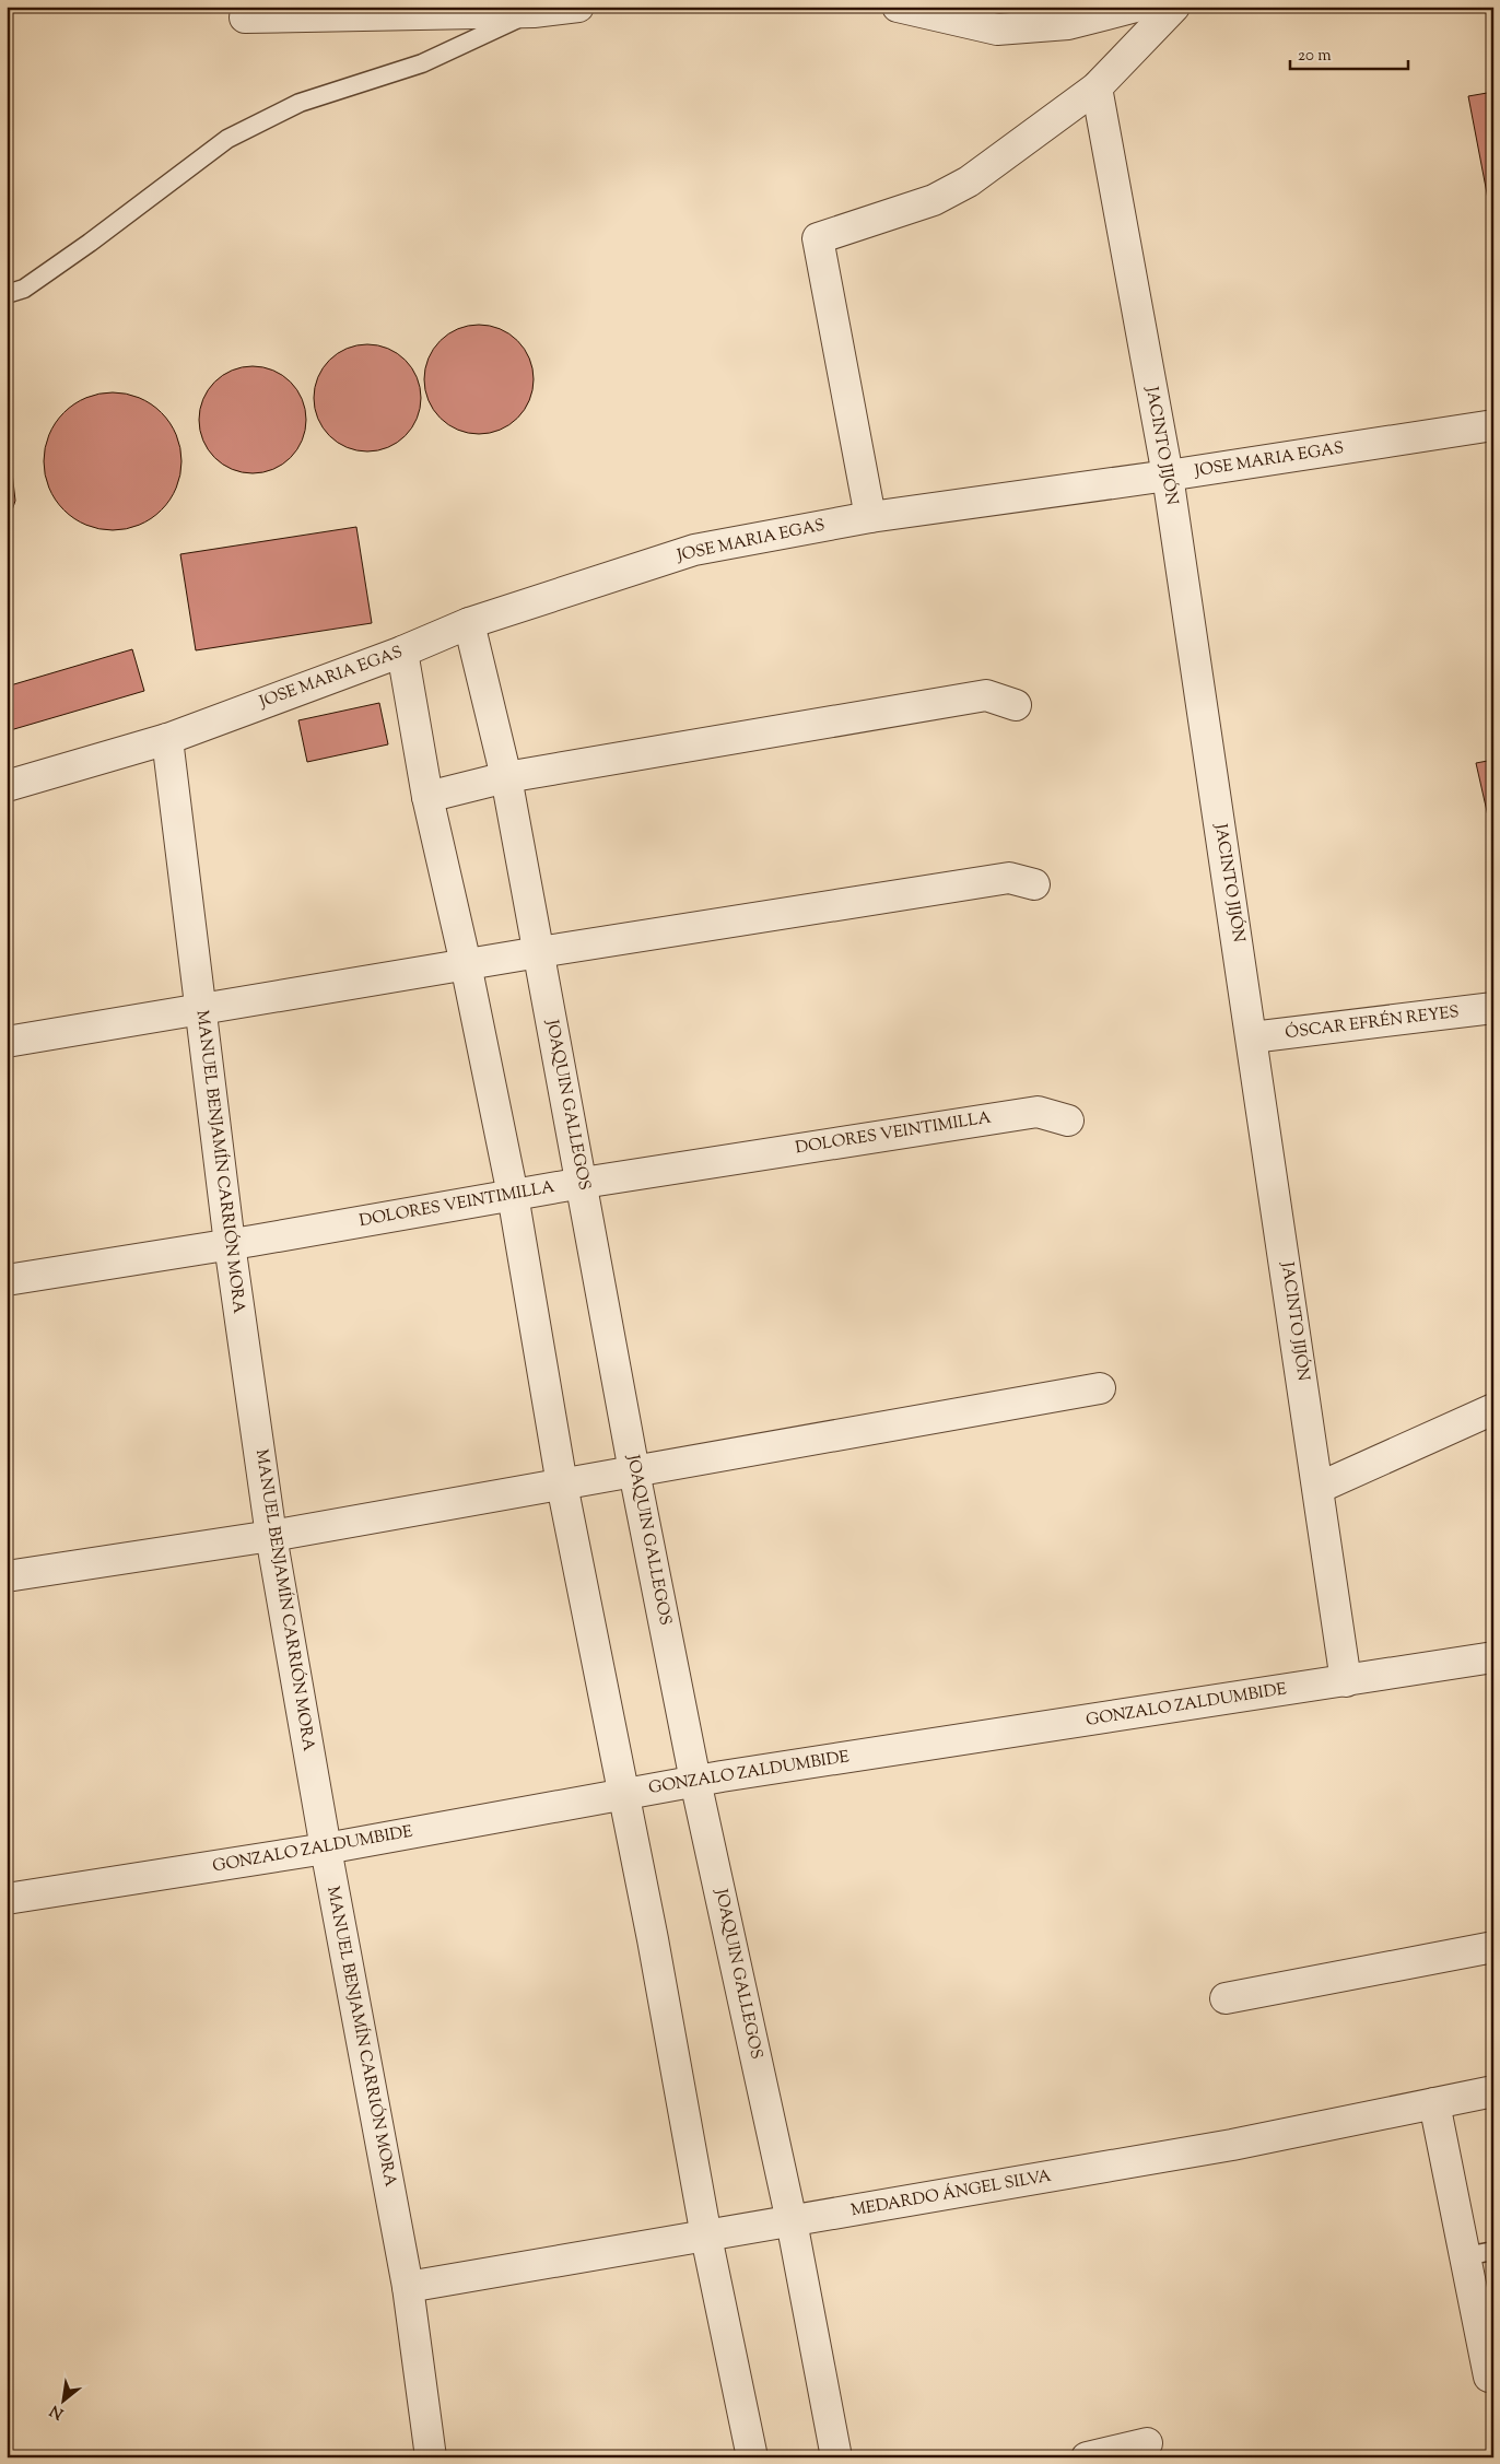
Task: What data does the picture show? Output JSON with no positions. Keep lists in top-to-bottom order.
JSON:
{
  "streets": {
    "street": [
      "JACINTO JIJÓN",
      "JOSE MARIA EGAS",
      "ÓSCAR EFRÉN REYES",
      "JOAQUIN GALLEGOS",
      "DOLORES VEINTIMILLA",
      "MANUEL BENJAMÍN CARRIÓN MORA",
      "GONZALO ZALDUMBIDE",
      "MEDARDO ÁNGEL SILVA"
    ]
  },
  "crossings": [
    ["JACINTO JIJÓN", "JOSE MARIA EGAS"],
    ["JACINTO JIJÓN", "ÓSCAR EFRÉN REYES"],
    ["JACINTO JIJÓN", "GONZALO ZALDUMBIDE"],
    ["JOSE MARIA EGAS", "JOAQUIN GALLEGOS"],
    ["JOSE MARIA EGAS", "MANUEL BENJAMÍN CARRIÓN MORA"],
    ["JOAQUIN GALLEGOS", "DOLORES VEINTIMILLA"],
    ["JOAQUIN GALLEGOS", "GONZALO ZALDUMBIDE"],
    ["JOAQUIN GALLEGOS", "MEDARDO ÁNGEL SILVA"],
    ["DOLORES VEINTIMILLA", "MANUEL BENJAMÍN CARRIÓN MORA"],
    ["MANUEL BENJAMÍN CARRIÓN MORA", "GONZALO ZALDUMBIDE"],
    ["MANUEL BENJAMÍN CARRIÓN MORA", "MEDARDO ÁNGEL SILVA"]
  ],
  "scale_bar": "20 m",
  "north": "bottom left"
}
